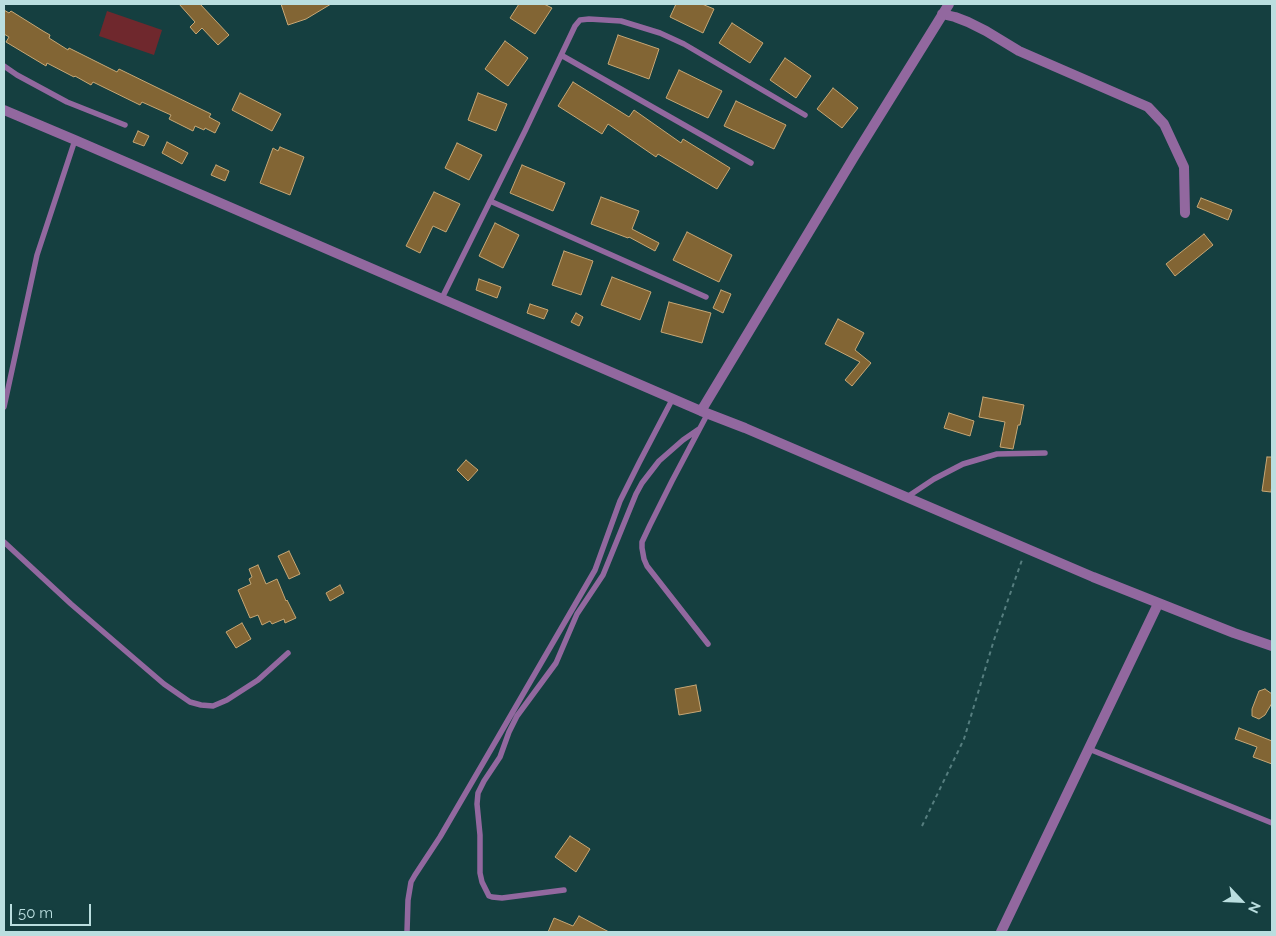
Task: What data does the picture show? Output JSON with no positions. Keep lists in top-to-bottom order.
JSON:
{
  "scale_bar": "50 m",
  "north": "bottom right"
}
